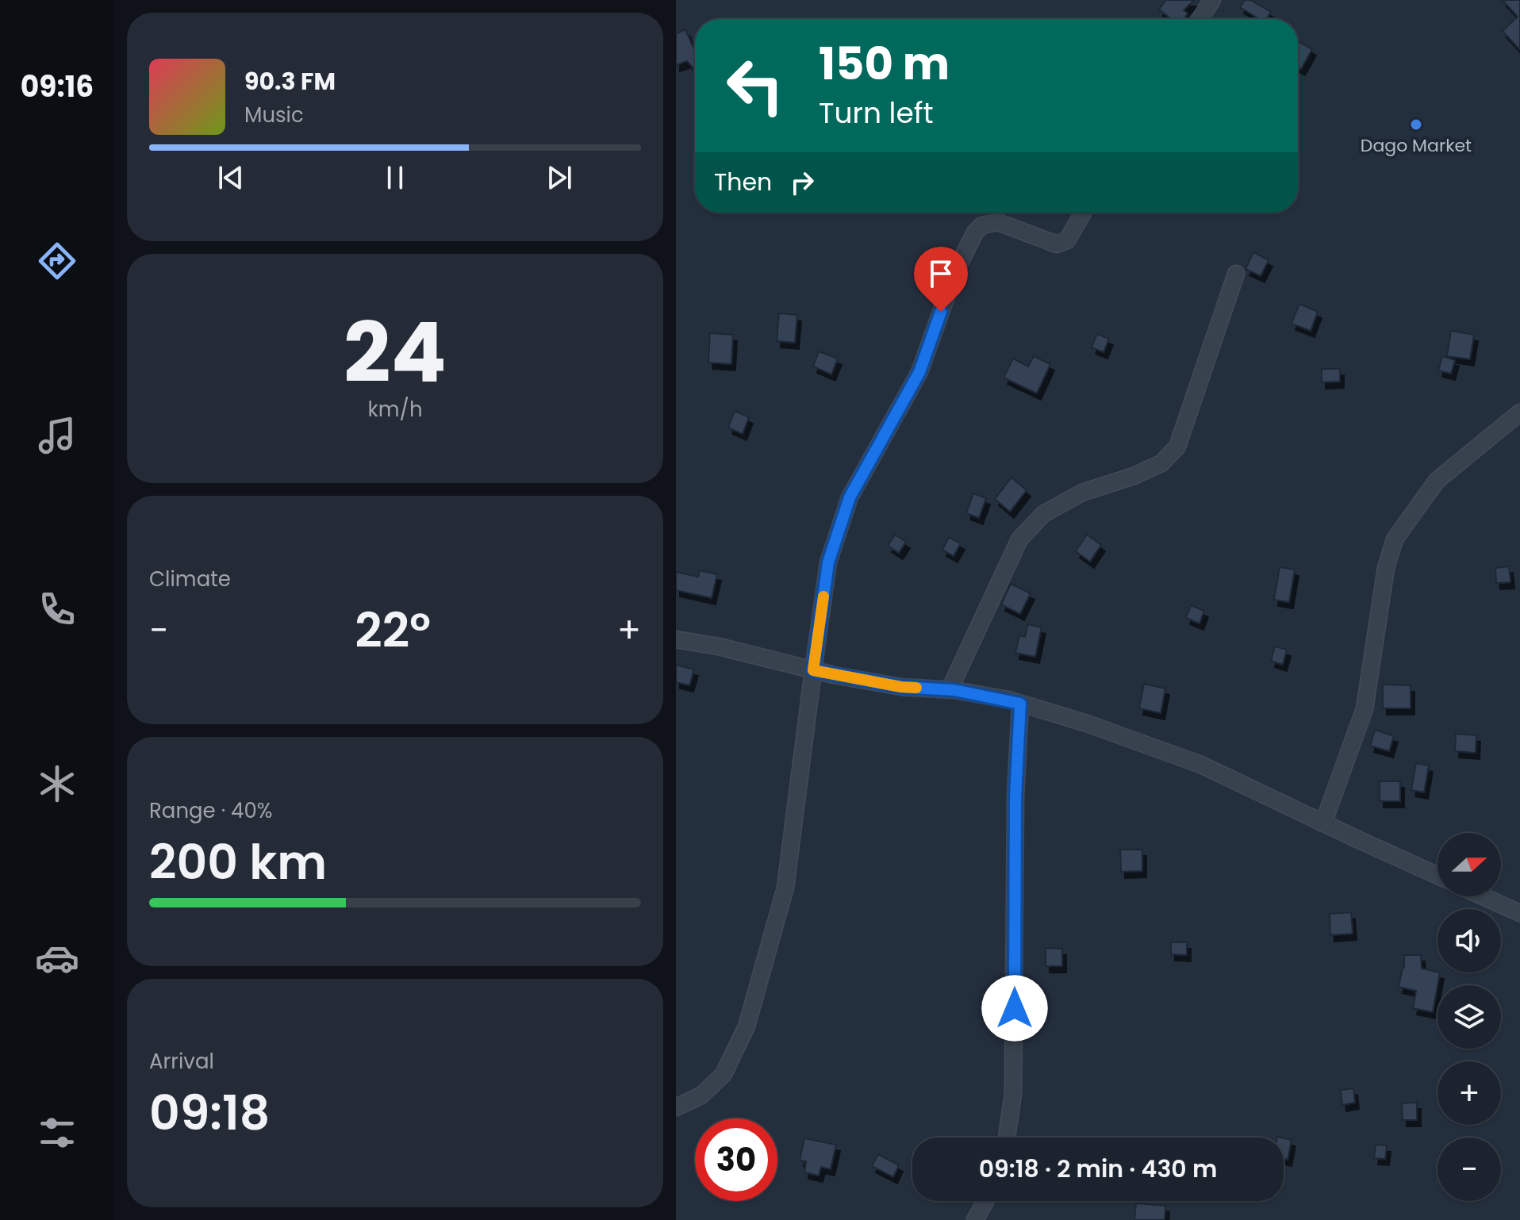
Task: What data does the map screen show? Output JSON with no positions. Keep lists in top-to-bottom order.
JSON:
{
  "places": ["Dago Market"],
  "north": "right",
  "page": {
    "tabs": "09:16",
    "turn": ["150 m", "Turn left"],
    "song": ["90.3 FM", "Music"],
    "then": "Then",
    "tile": [
      ["24", "km/h"],
      "Climate",
      ["Range · 40%", "200 km"],
      ["Arrival", "09:18"]
    ],
    "heat": ["−", "22°", "+"],
    "map_buttons": ["+", "−"],
    "limit": "30",
    "trip": "09:18 · 2 min · 430 m"
  }
}
